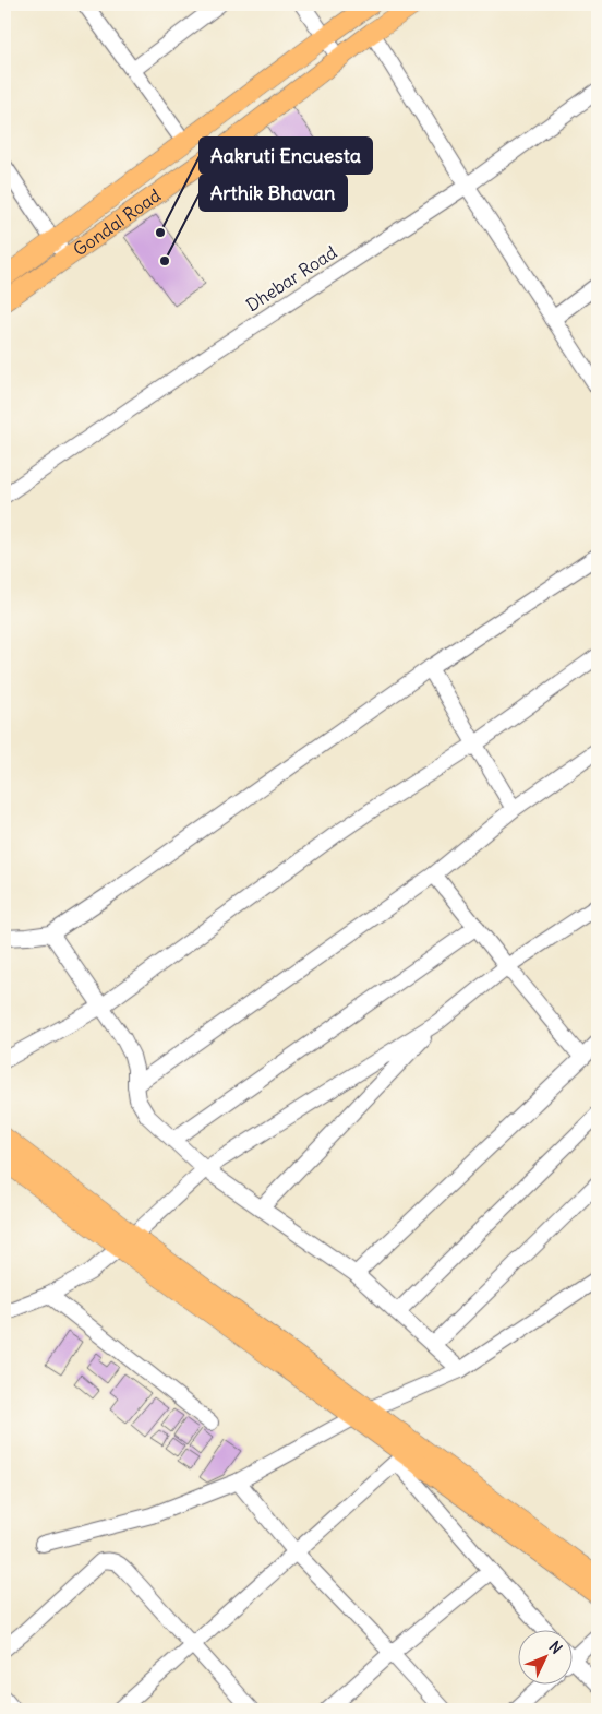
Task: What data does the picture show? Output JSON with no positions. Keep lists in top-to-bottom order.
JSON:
{
  "streets": {
    "main road": ["Gondal Road"],
    "street": ["Dhebar Road"]
  },
  "places": ["Aakruti Encuesta", "Arthik Bhavan"],
  "north": "top right"
}
